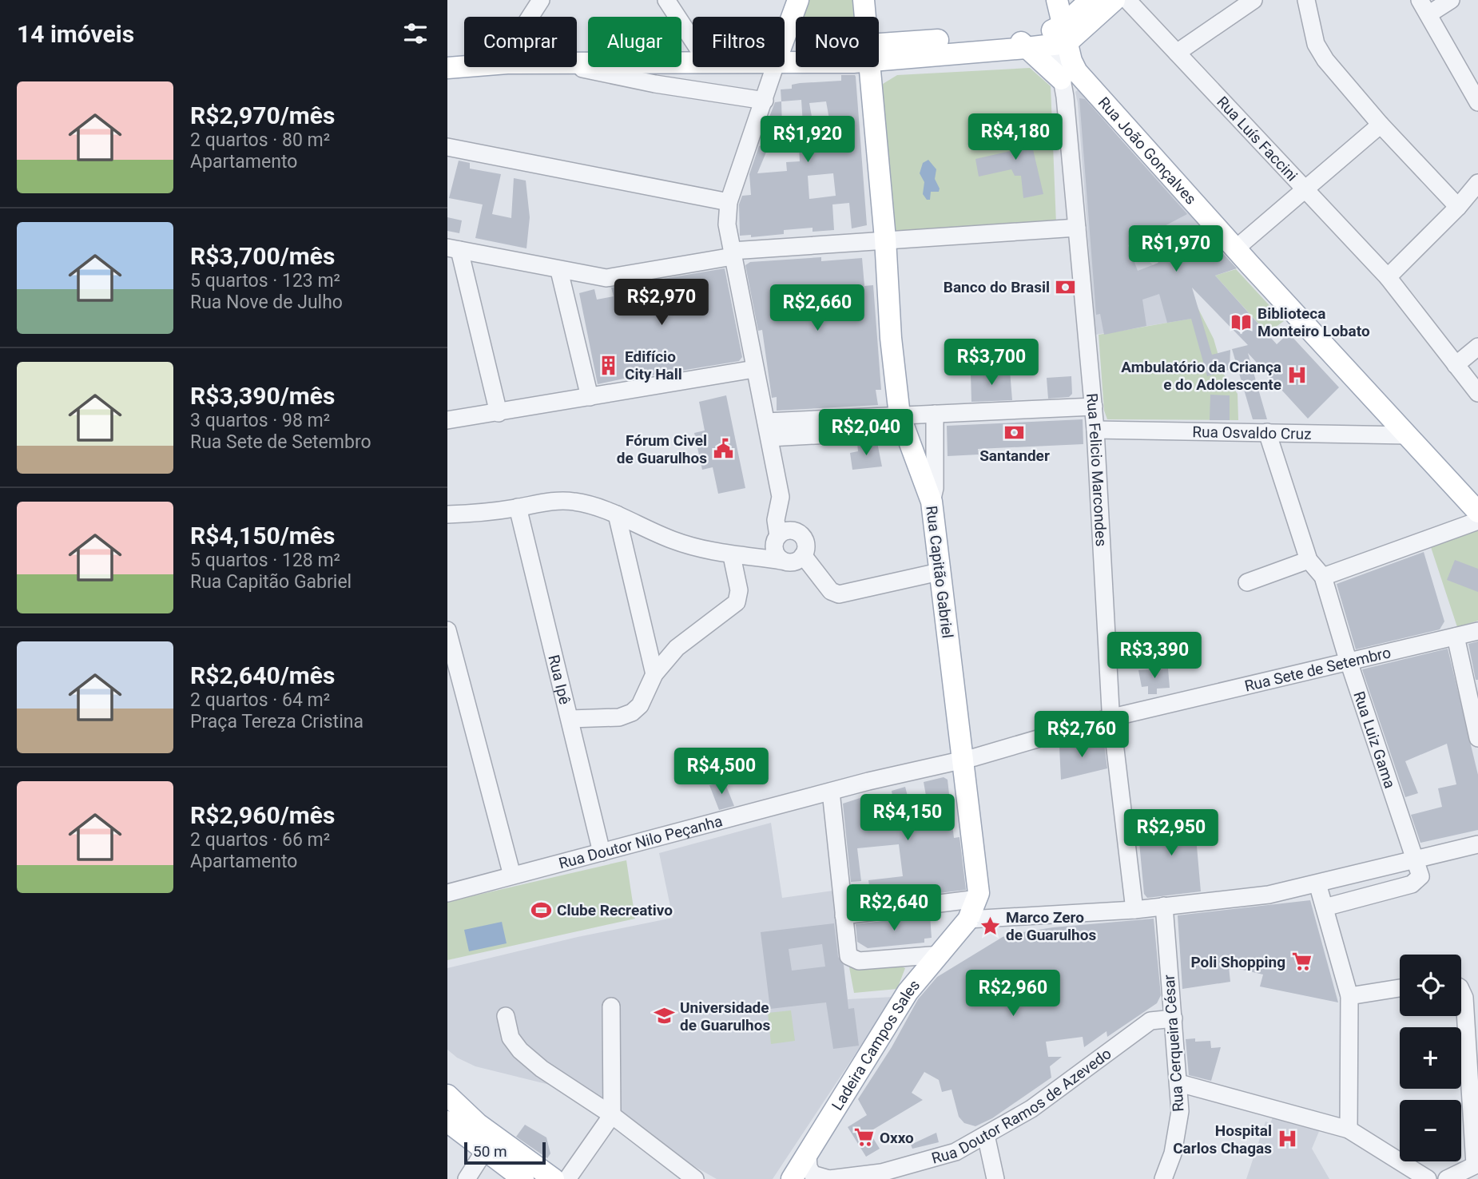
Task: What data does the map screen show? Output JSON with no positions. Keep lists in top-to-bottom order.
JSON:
{
  "streets": {
    "main road": ["Rua João Gonçalves", "Rua Capitão Gabriel", "Ladeira Campos Sales"],
    "street": [
      "Rua Luís Faccini",
      "Rua Osvaldo Cruz",
      "Rua Felicio Marcondes",
      "Rua Sete de Setembro",
      "Rua Ipê",
      "Rua Luiz Gama",
      "Rua Doutor Nilo Peçanha",
      "Rua Cerqueira César",
      "Rua Doutor Ramos de Azevedo"
    ]
  },
  "crossings": [
    ["Rua João Gonçalves", "Rua Osvaldo Cruz"],
    ["Rua João Gonçalves", "Rua Felicio Marcondes"],
    ["Rua Osvaldo Cruz", "Rua Felicio Marcondes"],
    ["Rua Osvaldo Cruz", "Rua Luiz Gama"],
    ["Rua Felicio Marcondes", "Rua Sete de Setembro"],
    ["Rua Capitão Gabriel", "Rua Sete de Setembro"],
    ["Rua Capitão Gabriel", "Rua Doutor Nilo Peçanha"],
    ["Rua Sete de Setembro", "Rua Luiz Gama"],
    ["Rua Sete de Setembro", "Rua Doutor Nilo Peçanha"],
    ["Rua Ipê", "Rua Doutor Nilo Peçanha"],
    ["Rua Cerqueira César", "Rua Doutor Ramos de Azevedo"],
    ["Ladeira Campos Sales", "Rua Doutor Ramos de Azevedo"]
  ],
  "places": {
    "bank": ["Banco do Brasil", "Santander"],
    "library": ["Biblioteca Monteiro Lobato"],
    "building": ["Edifício City Hall"],
    "hospital": ["Ambulatório da Criança e do Adolescente", "Hospital Carlos Chagas"],
    "public building": ["Fórum Civel de Guarulhos"],
    "sports": ["Clube Recreativo"],
    "place": ["Marco Zero de Guarulhos"],
    "supermarket": ["Poli Shopping", "Oxxo"],
    "school or university": ["Universidade de Guarulhos"]
  },
  "scale_bar": "50 m",
  "page": {
    "heading": "14 imóveis",
    "chip": [
      "Comprar",
      "Alugar",
      "Filtros",
      "Novo"
    ],
    "list": [
      {
        "name": "R$2,970/mês",
        "note": "2 quartos · 80 m² · Apartamento"
      },
      {
        "name": "R$3,700/mês",
        "note": "5 quartos · 123 m² · Rua Nove de Julho"
      },
      {
        "name": "R$3,390/mês",
        "note": "3 quartos · 98 m² · Rua Sete de Setembro"
      },
      {
        "name": "R$4,150/mês",
        "note": "5 quartos · 128 m² · Rua Capitão Gabriel"
      },
      {
        "name": "R$2,640/mês",
        "note": "2 quartos · 64 m² · Praça Tereza Cristina"
      },
      {
        "name": "R$2,960/mês",
        "note": "2 quartos · 66 m² · Apartamento"
      }
    ],
    "price": [
      "R$4,180",
      "R$1,920",
      "R$1,970",
      "R$2,970",
      "R$2,660",
      "R$3,700",
      "R$2,040",
      "R$3,390",
      "R$2,760",
      "R$4,500",
      "R$4,150",
      "R$2,950",
      "R$2,640",
      "R$2,960"
    ],
    "map_buttons": ["+", "−"],
    "scale": "50 m"
  }
}
